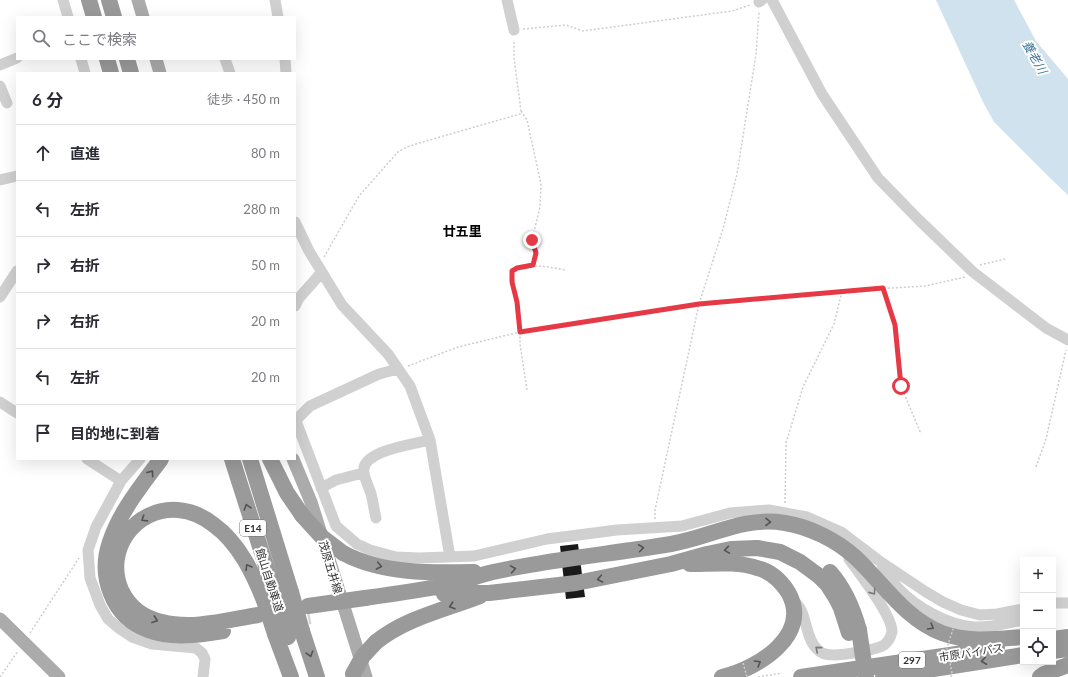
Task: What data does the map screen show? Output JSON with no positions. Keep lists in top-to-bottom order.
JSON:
{
  "streets": {
    "highway": [
      "E14",
      "館山自動車道",
      "市原バイパス",
      "297"
    ],
    "main road": ["茂原五井線"]
  },
  "districts": ["廿五里"],
  "water": ["養老川"],
  "page": {
    "search": "ここで検索",
    "heading": ["6 分", "徒歩 · 450 m"],
    "list": [
      ["直進", "80 m"],
      ["左折", "280 m"],
      ["右折", "50 m"],
      ["右折", "20 m"],
      ["左折", "20 m"],
      "目的地に到着"
    ],
    "map_buttons": ["+", "−"]
  }
}
